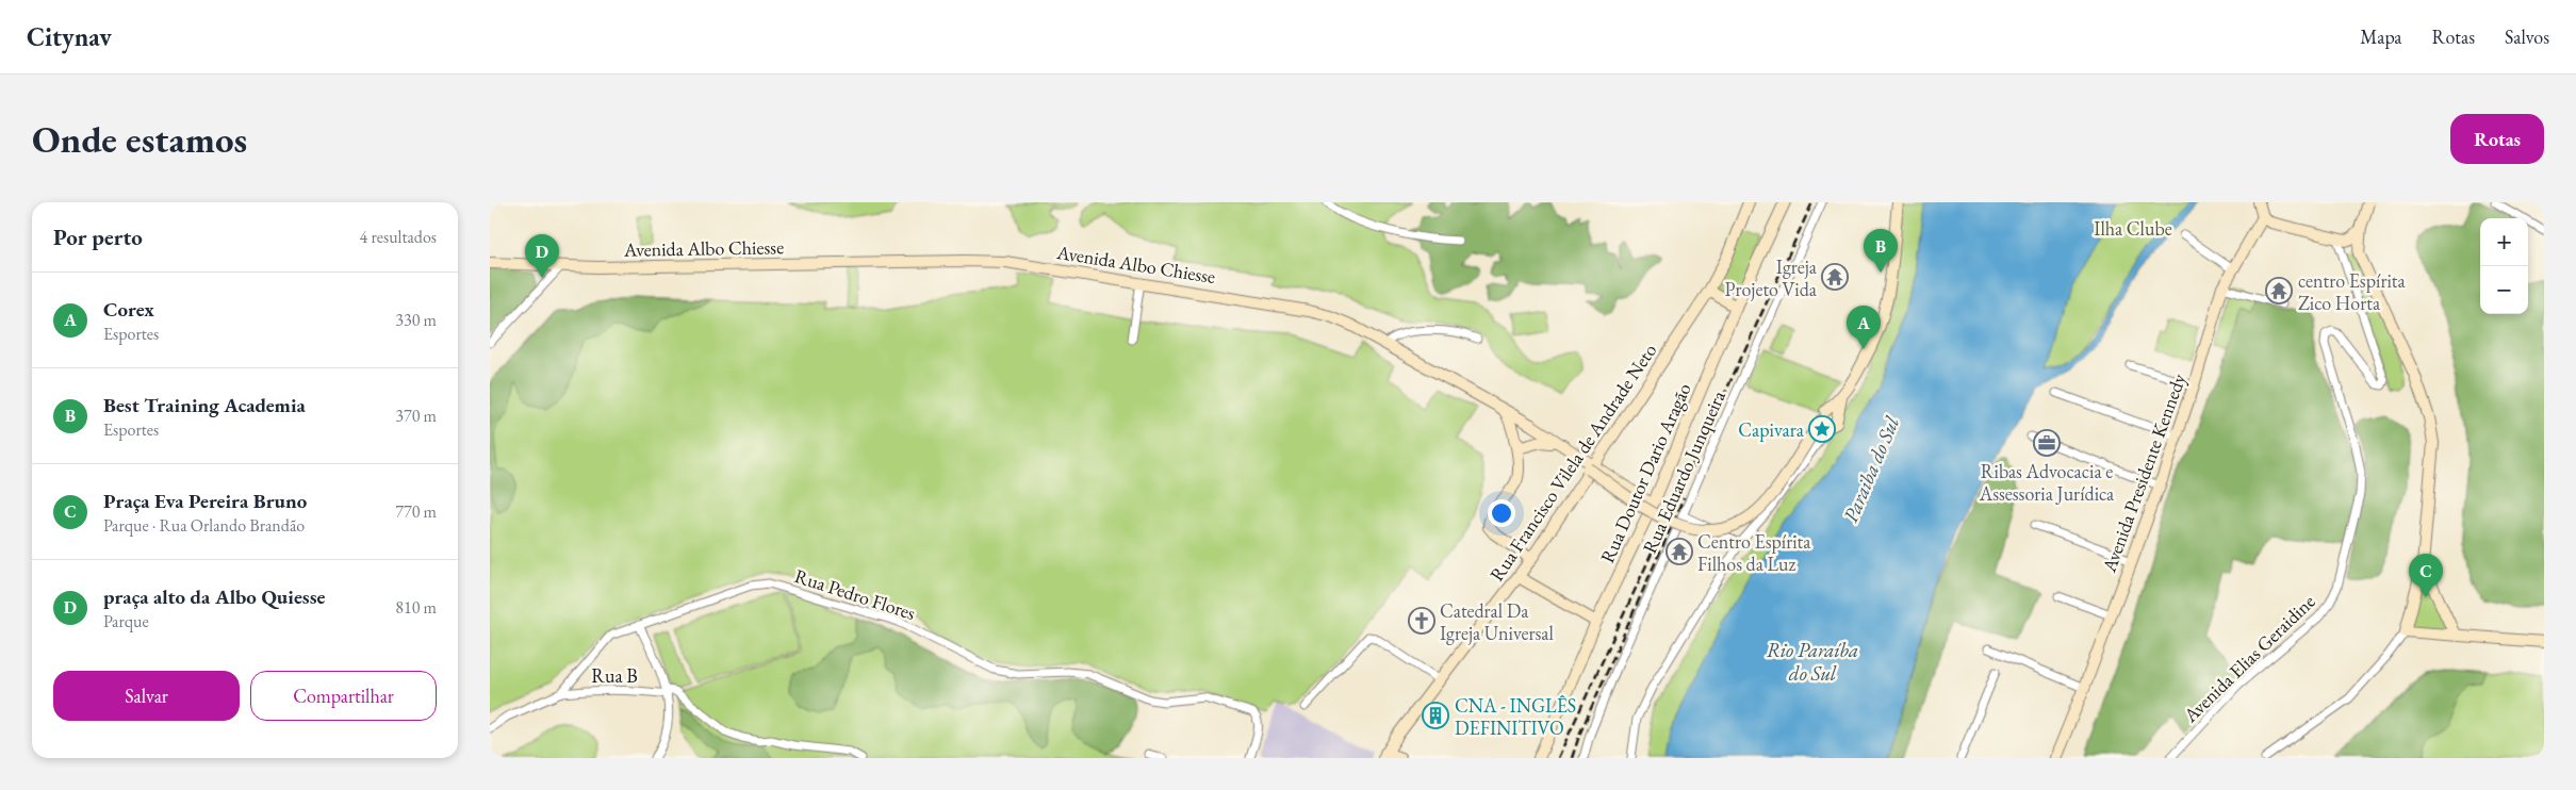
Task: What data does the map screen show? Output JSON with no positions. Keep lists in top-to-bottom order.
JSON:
{
  "streets": {
    "street": [
      "Avenida Albo Chiesse",
      "Rua Francisco Vilela de Andrade Neto",
      "Rua Eduardo Junqueira",
      "Rua Doutor Dario Aragão",
      "Avenida Presidente Kennedy",
      "Rua Pedro Flores",
      "Avenida Elias Geraidine",
      "Rua B"
    ]
  },
  "crossings": [
    ["Avenida Albo Chiesse", "Rua Francisco Vilela de Andrade Neto"],
    ["Avenida Albo Chiesse", "Rua Doutor Dario Aragão"],
    ["Rua Pedro Flores", "Rua B"]
  ],
  "water": ["Paraiba do Sul", "Rio Paraíba do Sul"],
  "parks": ["Ilha Clube"],
  "places": {
    "temple": ["Igreja Projeto Vida", "centro Espírita Zico Horta", "Centro Espírita Filhos da Luz"],
    "place": ["Capivara"],
    "office": ["Ribas Advocacia e Assessoria Jurídica"],
    "church": ["Catedral Da Igreja Universal"],
    "building": ["CNA - INGLÊS DEFINITIVO"]
  },
  "page": {
    "header": "Citynav",
    "nav": ["Mapa", "Rotas", "Salvos"],
    "buttons": [
      "Rotas",
      ["Salvar", "Compartilhar"]
    ],
    "title": "Onde estamos",
    "heading": ["Por perto", "4 resultados"],
    "map_buttons": ["+", "−"],
    "pins": [
      "B",
      "D",
      "A",
      "C"
    ],
    "list": [
      {
        "mark": "A",
        "name": "Corex",
        "note": "Esportes",
        "value": "330 m"
      },
      {
        "mark": "B",
        "name": "Best Training Academia",
        "note": "Esportes",
        "value": "370 m"
      },
      {
        "mark": "C",
        "name": "Praça Eva Pereira Bruno",
        "note": "Parque · Rua Orlando Brandão",
        "value": "770 m"
      },
      {
        "mark": "D",
        "name": "praça alto da Albo Quiesse",
        "note": "Parque",
        "value": "810 m"
      }
    ]
  }
}
